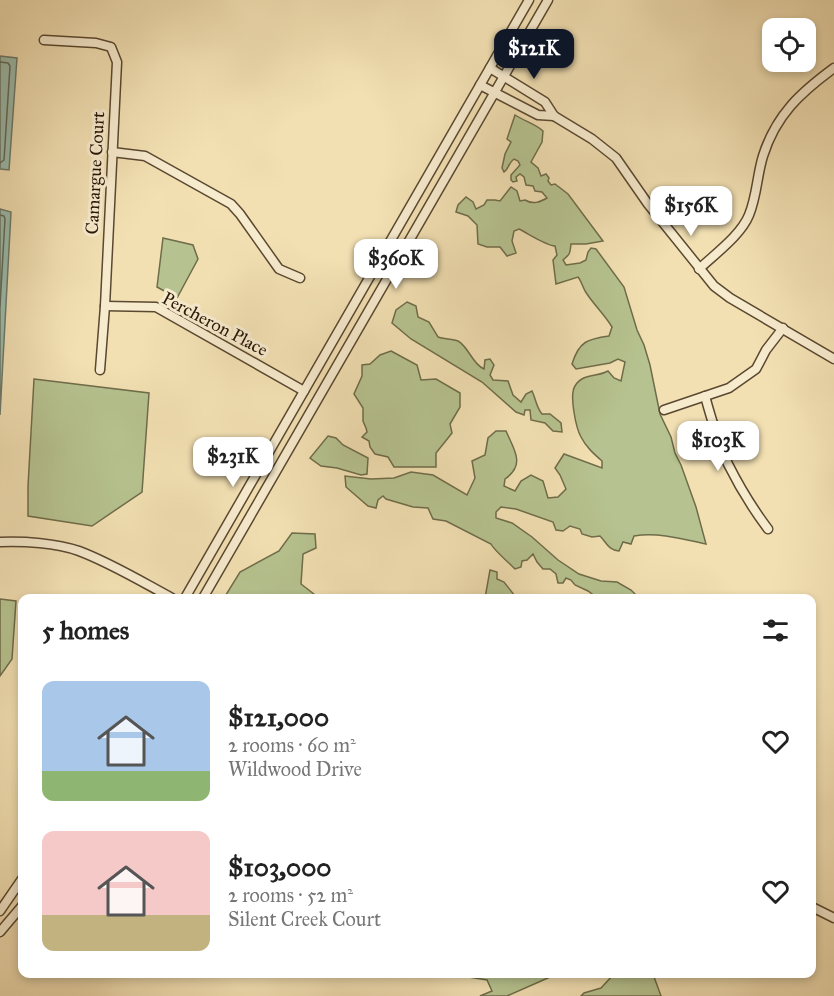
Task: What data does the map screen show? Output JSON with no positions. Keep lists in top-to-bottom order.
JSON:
{
  "streets": {
    "street": ["Camargue Court", "Percheron Place"]
  },
  "crossings": [
    ["Camargue Court", "Percheron Place"]
  ],
  "page": {
    "price": [
      "$121K",
      "$156K",
      "$360K",
      "$103K",
      "$231K"
    ],
    "heading": "5 homes",
    "list": [
      {
        "name": "$121,000",
        "note": "2 rooms · 60 m² · Wildwood Drive"
      },
      {
        "name": "$103,000",
        "note": "2 rooms · 52 m² · Silent Creek Court"
      }
    ]
  }
}
